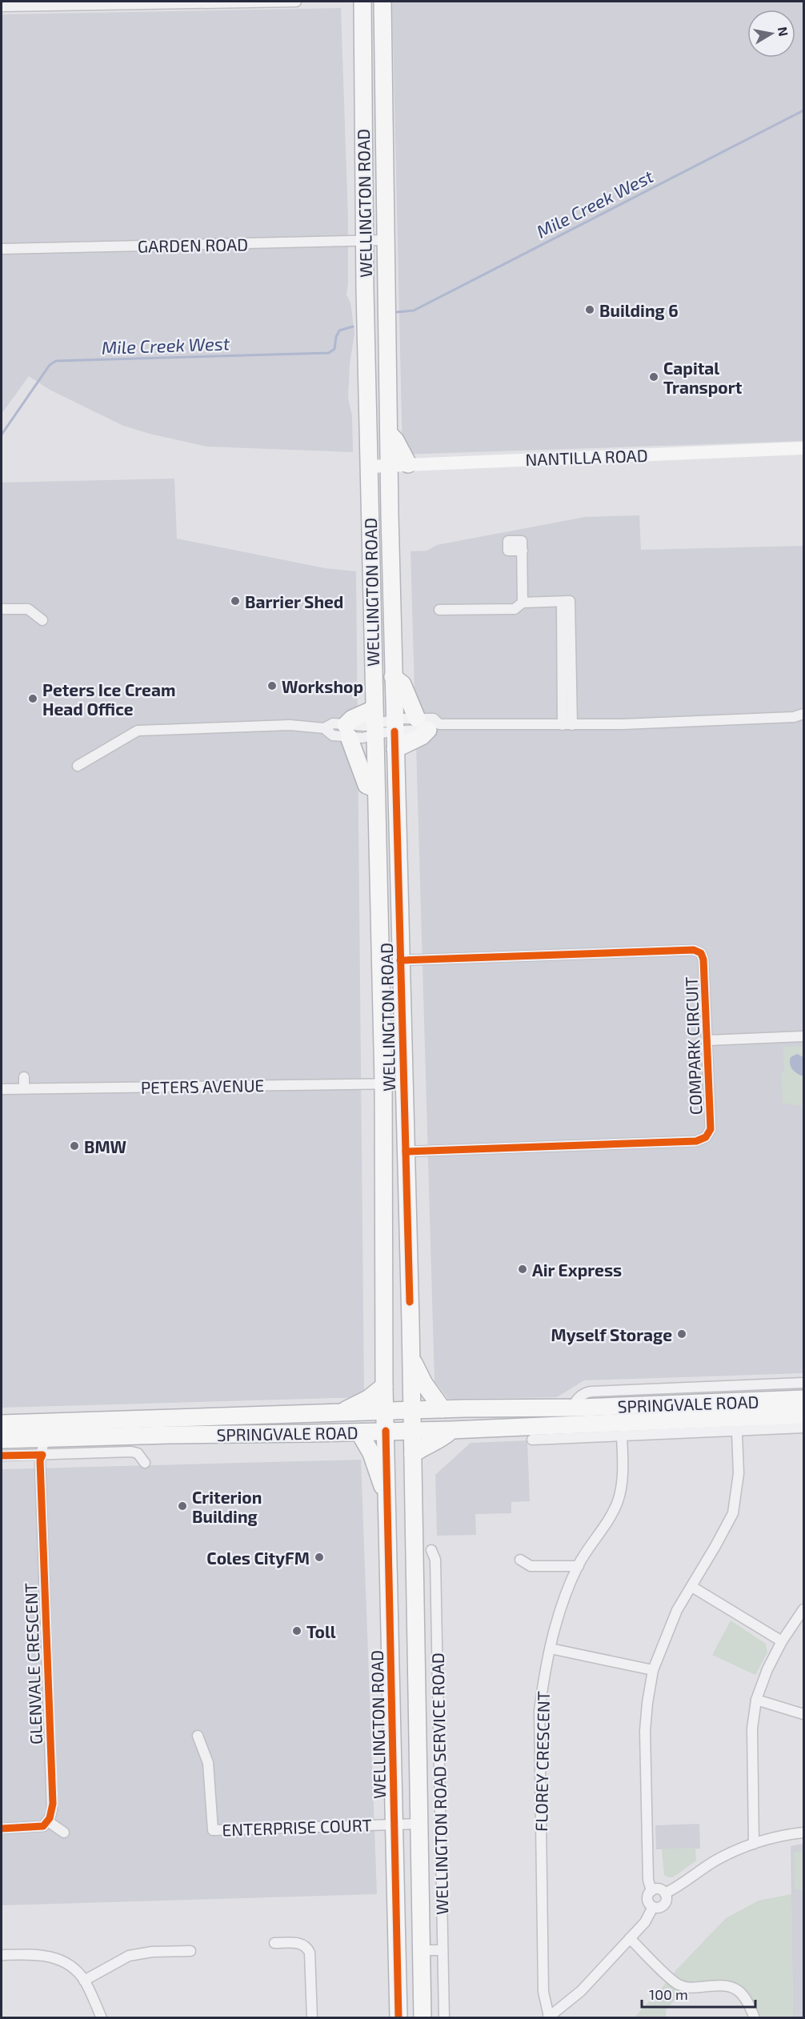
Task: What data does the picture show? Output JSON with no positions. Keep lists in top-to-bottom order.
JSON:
{
  "streets": {
    "highway": ["WELLINGTON ROAD", "SPRINGVALE ROAD"],
    "street": [
      "GARDEN ROAD",
      "NANTILLA ROAD",
      "COMPARK CIRCUIT",
      "PETERS AVENUE",
      "GLENVALE CRESCENT",
      "FLOREY CRESCENT",
      "WELLINGTON ROAD SERVICE ROAD",
      "ENTERPRISE COURT"
    ]
  },
  "crossings": [
    ["WELLINGTON ROAD", "GARDEN ROAD"],
    ["WELLINGTON ROAD", "COMPARK CIRCUIT"],
    ["WELLINGTON ROAD", "PETERS AVENUE"],
    ["WELLINGTON ROAD", "SPRINGVALE ROAD"],
    ["WELLINGTON ROAD", "ENTERPRISE COURT"],
    ["SPRINGVALE ROAD", "GLENVALE CRESCENT"]
  ],
  "water": ["Mile Creek West"],
  "places": [
    "Building 6",
    "Capital Transport",
    "Barrier Shed",
    "Workshop",
    "Peters Ice Cream Head Office",
    "BMW",
    "Air Express",
    "Myself Storage",
    "Criterion Building",
    "Coles CityFM",
    "Toll"
  ],
  "scale_bar": "100 m",
  "north": "right"
}
